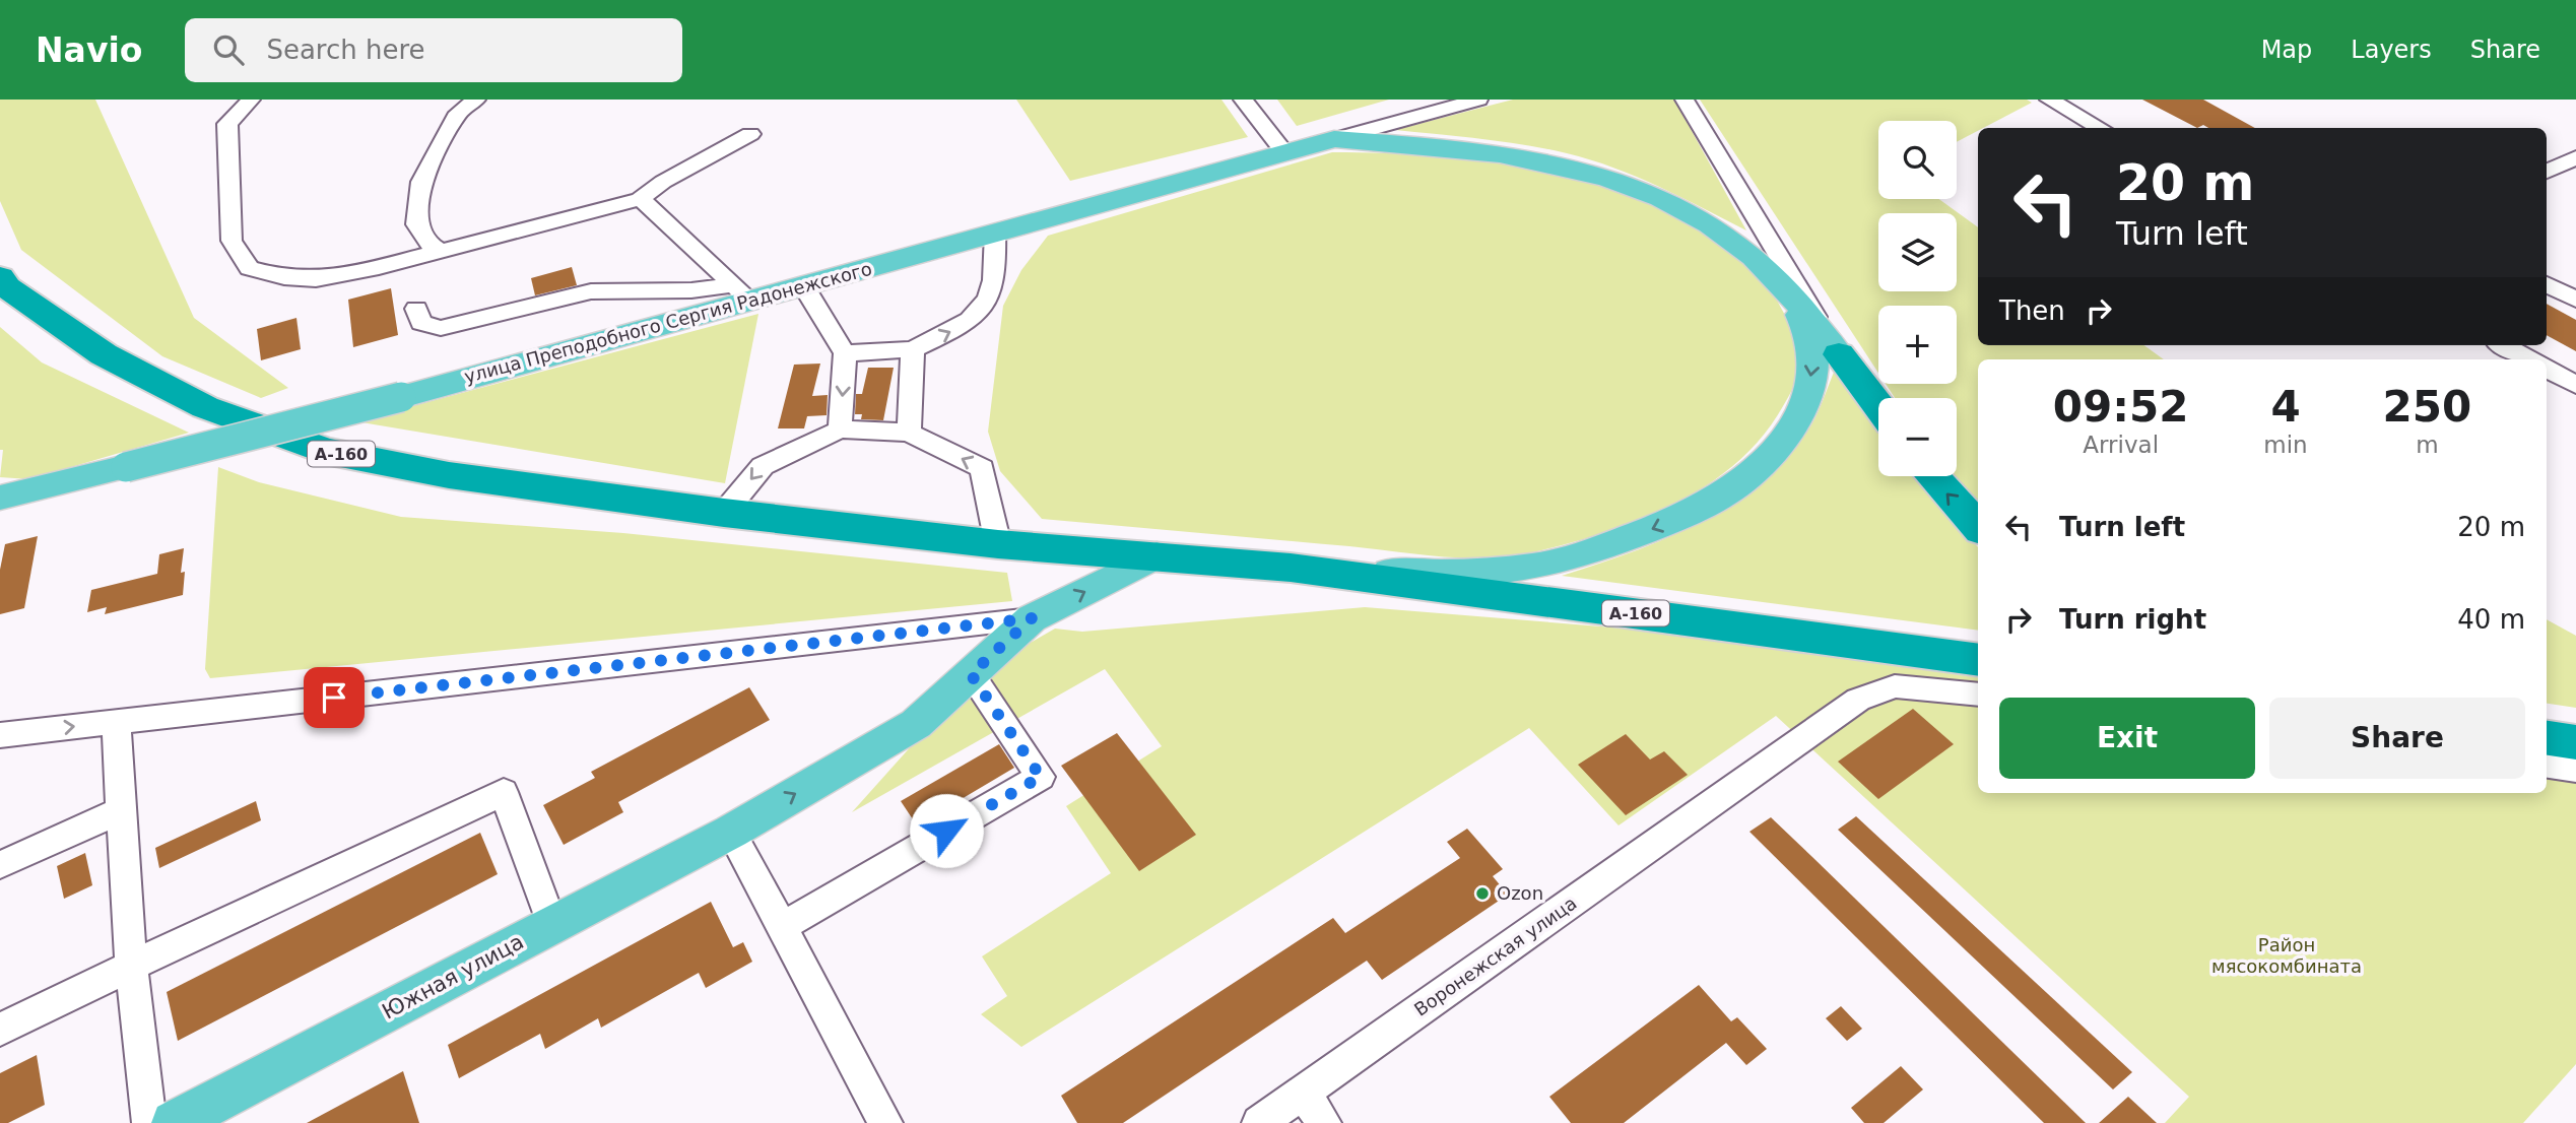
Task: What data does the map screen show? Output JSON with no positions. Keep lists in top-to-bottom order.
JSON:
{
  "streets": {
    "highway": ["А-160"],
    "main road": ["улица Преподобного Сергия Радонежского", "Южная улица"],
    "street": ["Воронежская улица"]
  },
  "crossings": [
    ["А-160", "Южная улица"]
  ],
  "one_way": ["Южная улица"],
  "parks": ["Район мясокомбината"],
  "places": ["Ozon"],
  "page": {
    "header": "Navio",
    "search": "Search here",
    "nav": ["Map", "Layers", "Share"],
    "map_buttons": ["+", "−"],
    "turn": ["20 m", "Turn left"],
    "then": "Then",
    "eta": [
      "09:52",
      "Arrival",
      "4",
      "min",
      "250",
      "m"
    ],
    "list": [
      {
        "name": "Turn left",
        "value": "20 m"
      },
      {
        "name": "Turn right",
        "value": "40 m"
      }
    ],
    "buttons": ["Exit", "Share"]
  }
}
